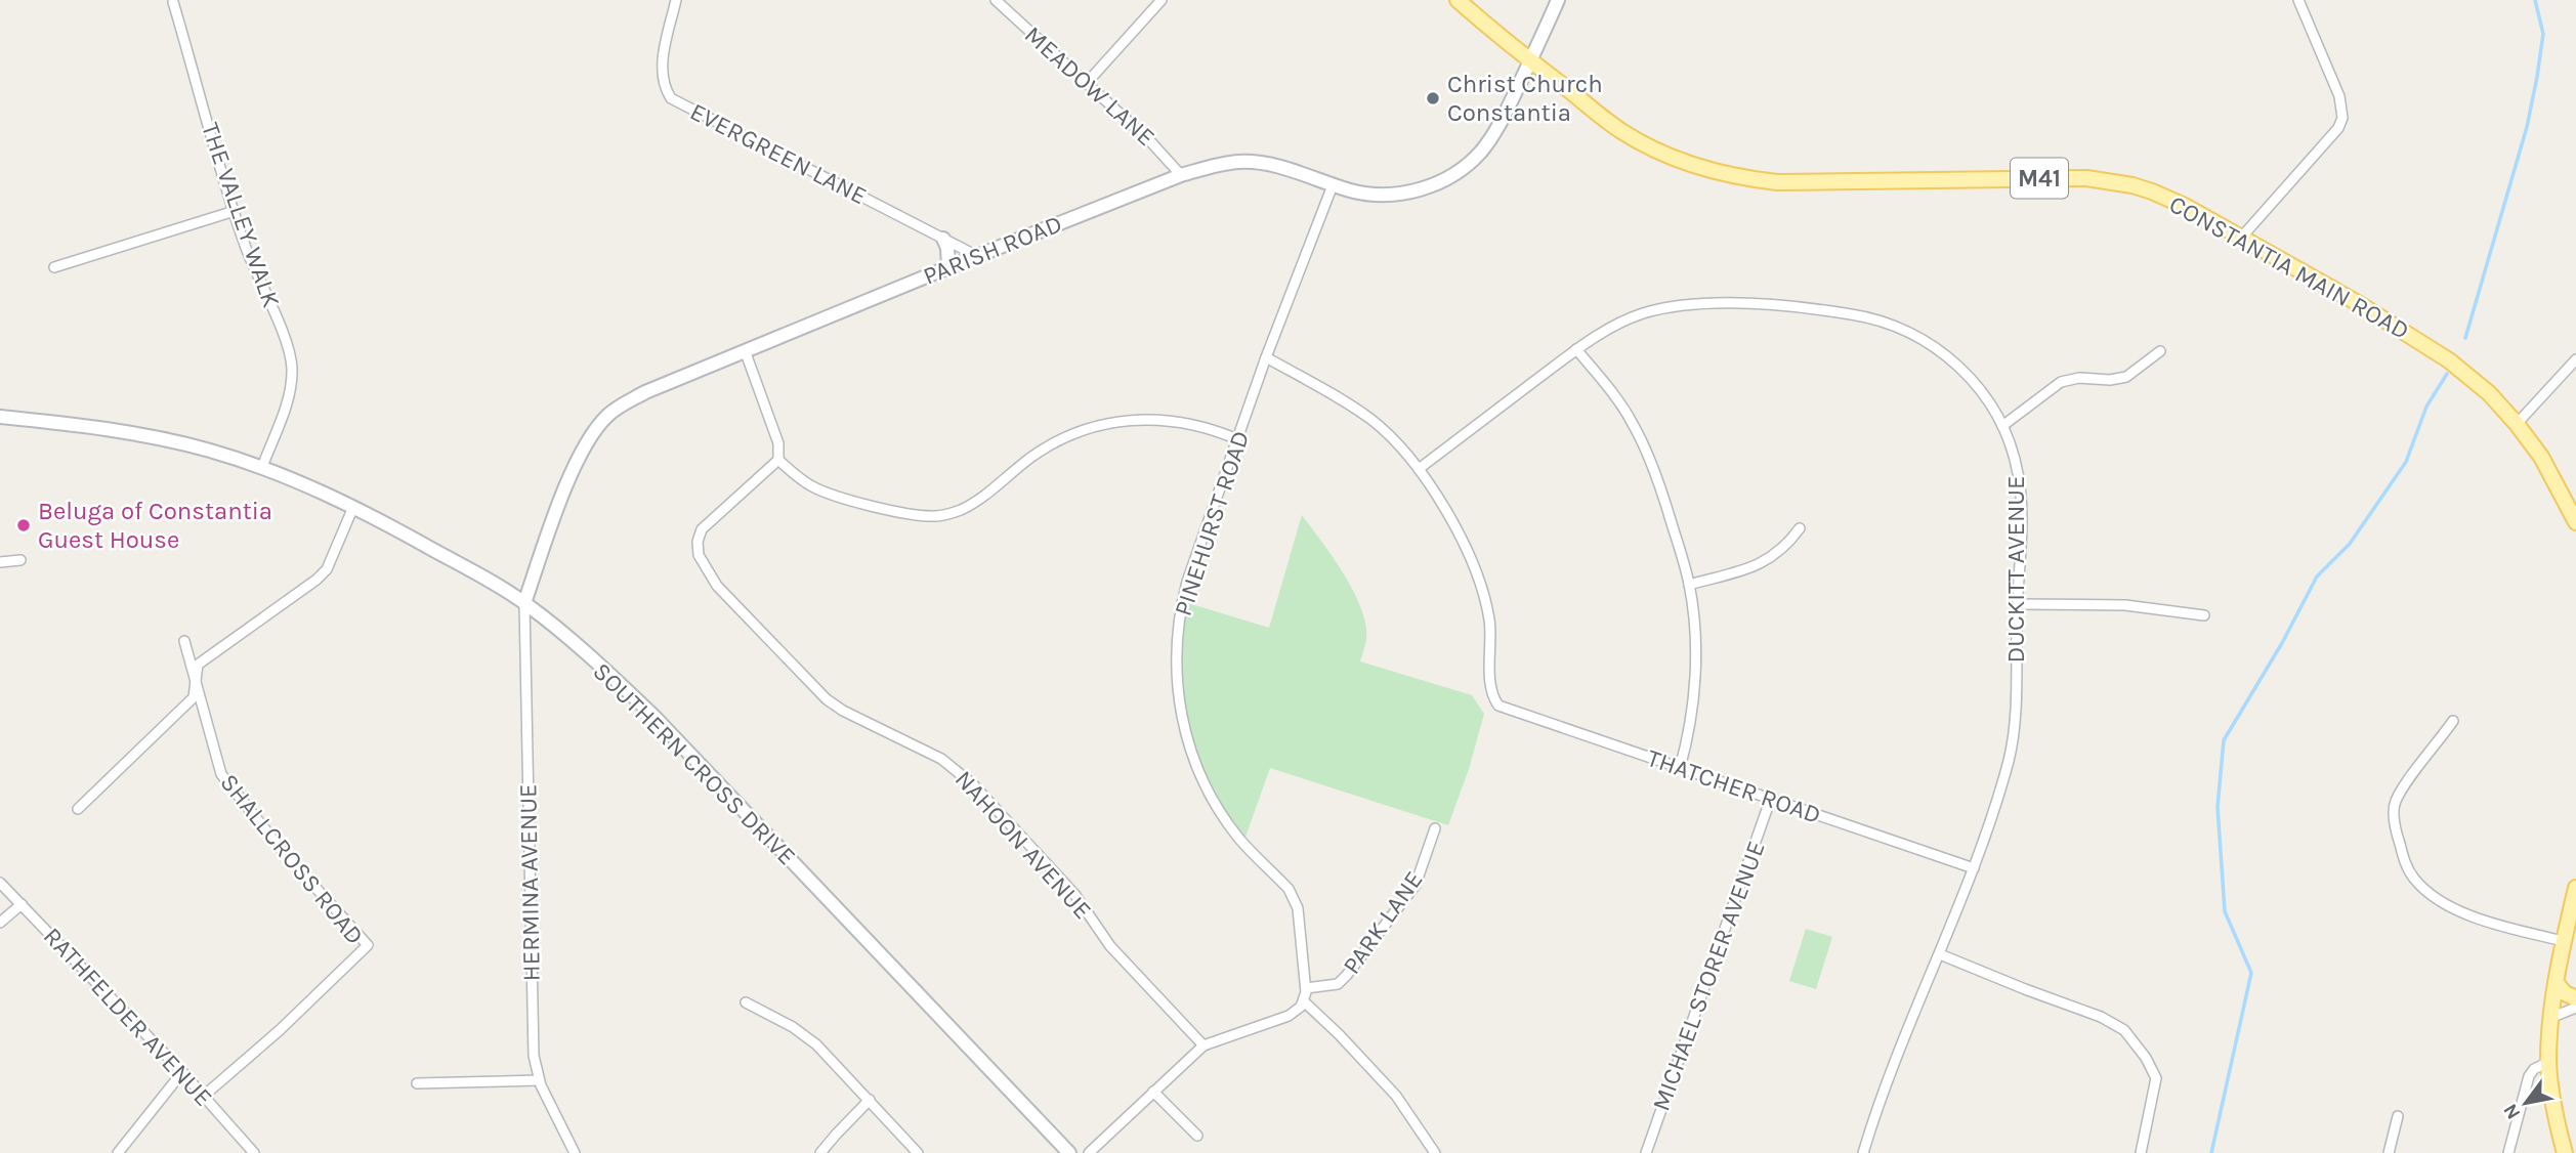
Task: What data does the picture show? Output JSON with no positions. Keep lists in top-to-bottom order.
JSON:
{
  "streets": {
    "main road": ["M41", "CONSTANTIA MAIN ROAD"],
    "street": [
      "MEADOW LANE",
      "EVERGREEN LANE",
      "THE VALLEY WALK",
      "PARISH ROAD",
      "PINEHURST ROAD",
      "DUCKITT AVENUE",
      "SOUTHERN CROSS DRIVE",
      "THATCHER ROAD",
      "NAHOON AVENUE",
      "SHALLCROSS ROAD",
      "HERMINA AVENUE",
      "PARK LANE",
      "MICHAEL STORER AVENUE",
      "RATHFELDER AVENUE"
    ]
  },
  "crossings": [
    ["MEADOW LANE", "PARISH ROAD"],
    ["EVERGREEN LANE", "PARISH ROAD"],
    ["THE VALLEY WALK", "SOUTHERN CROSS DRIVE"],
    ["PARISH ROAD", "CONSTANTIA MAIN ROAD"],
    ["PARISH ROAD", "PINEHURST ROAD"],
    ["PARISH ROAD", "SOUTHERN CROSS DRIVE"],
    ["PARISH ROAD", "HERMINA AVENUE"],
    ["PINEHURST ROAD", "PARK LANE"],
    ["DUCKITT AVENUE", "THATCHER ROAD"],
    ["SOUTHERN CROSS DRIVE", "HERMINA AVENUE"],
    ["THATCHER ROAD", "MICHAEL STORER AVENUE"],
    ["SHALLCROSS ROAD", "RATHFELDER AVENUE"]
  ],
  "places": ["Christ Church Constantia", "Beluga of Constantia Guest House"],
  "north": "bottom left"
}
